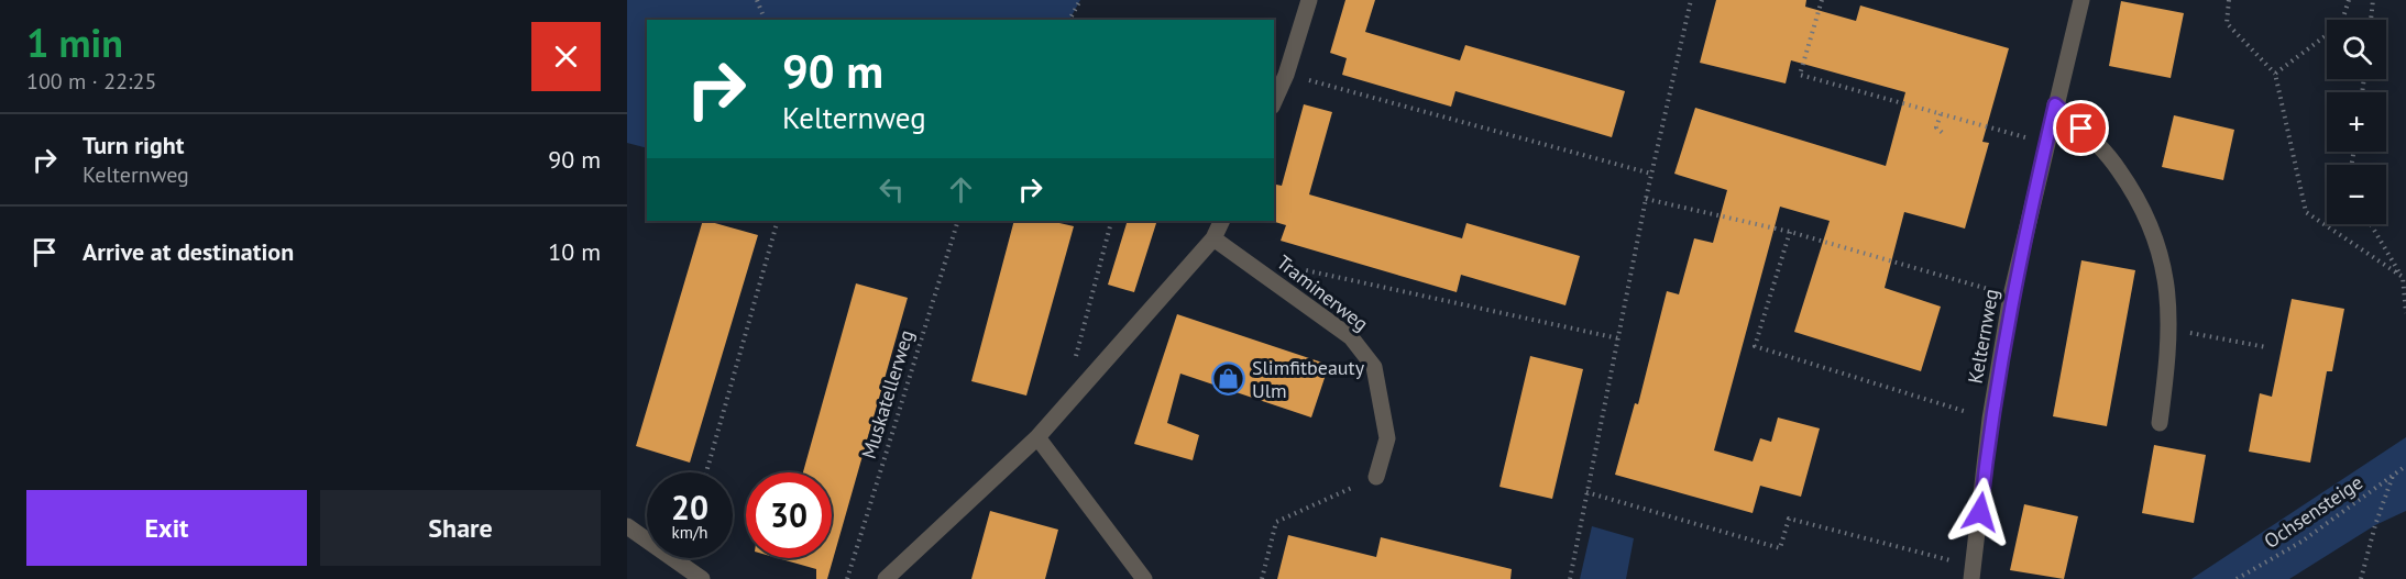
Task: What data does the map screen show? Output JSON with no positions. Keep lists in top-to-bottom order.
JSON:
{
  "streets": {
    "street": ["Traminerweg", "Kelternweg"],
    "path": ["Muskatellerweg", "Ochsensteige"]
  },
  "places": {
    "shop": ["Slimfitbeauty Ulm"]
  },
  "page": {
    "heading": ["1 min", "100 m · 22:25"],
    "map_buttons": ["+", "−"],
    "turn": ["90 m", "Kelternweg"],
    "list": [
      {
        "name": "Turn right",
        "note": "Kelternweg",
        "value": "90 m"
      },
      {
        "name": "Arrive at destination",
        "value": "10 m"
      }
    ],
    "speed": "20 km/h",
    "limit": "30",
    "buttons": ["Exit", "Share"]
  }
}
